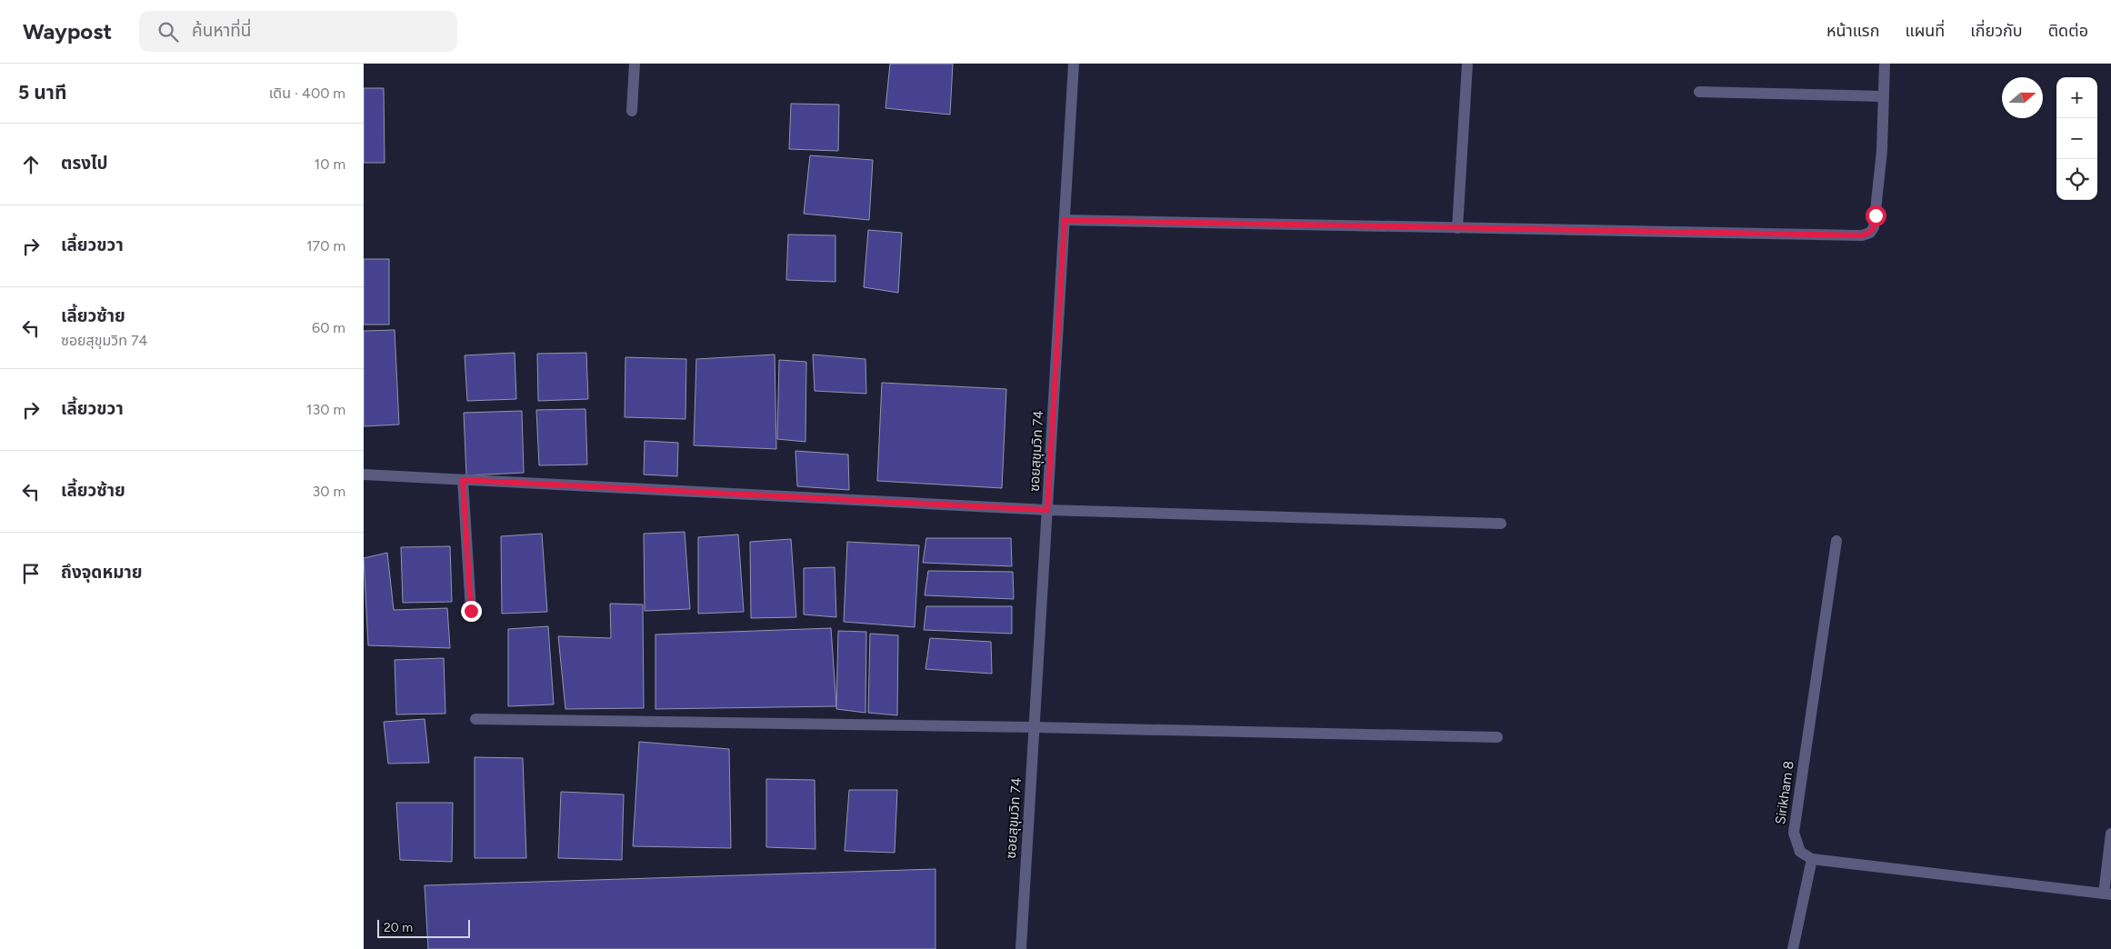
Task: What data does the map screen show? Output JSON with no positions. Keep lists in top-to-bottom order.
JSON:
{
  "streets": {
    "street": ["ซอยสุขุมวิท 74", "Sirikham 8"]
  },
  "scale_bar": "20 m",
  "north": "right",
  "page": {
    "header": "Waypost",
    "search": "ค้นหาที่นี่",
    "nav": [
      "หน้าแรก",
      "แผนที่",
      "เกี่ยวกับ",
      "ติดต่อ"
    ],
    "heading": ["5 นาที", "เดิน · 400 m"],
    "map_buttons": ["+", "−"],
    "list": [
      ["ตรงไป", "10 m"],
      ["เลี้ยวขวา", "170 m"],
      ["เลี้ยวซ้าย", "ซอยสุขุมวิท 74", "60 m"],
      ["เลี้ยวขวา", "130 m"],
      ["เลี้ยวซ้าย", "30 m"],
      "ถึงจุดหมาย"
    ],
    "scale": "20 m"
  }
}
